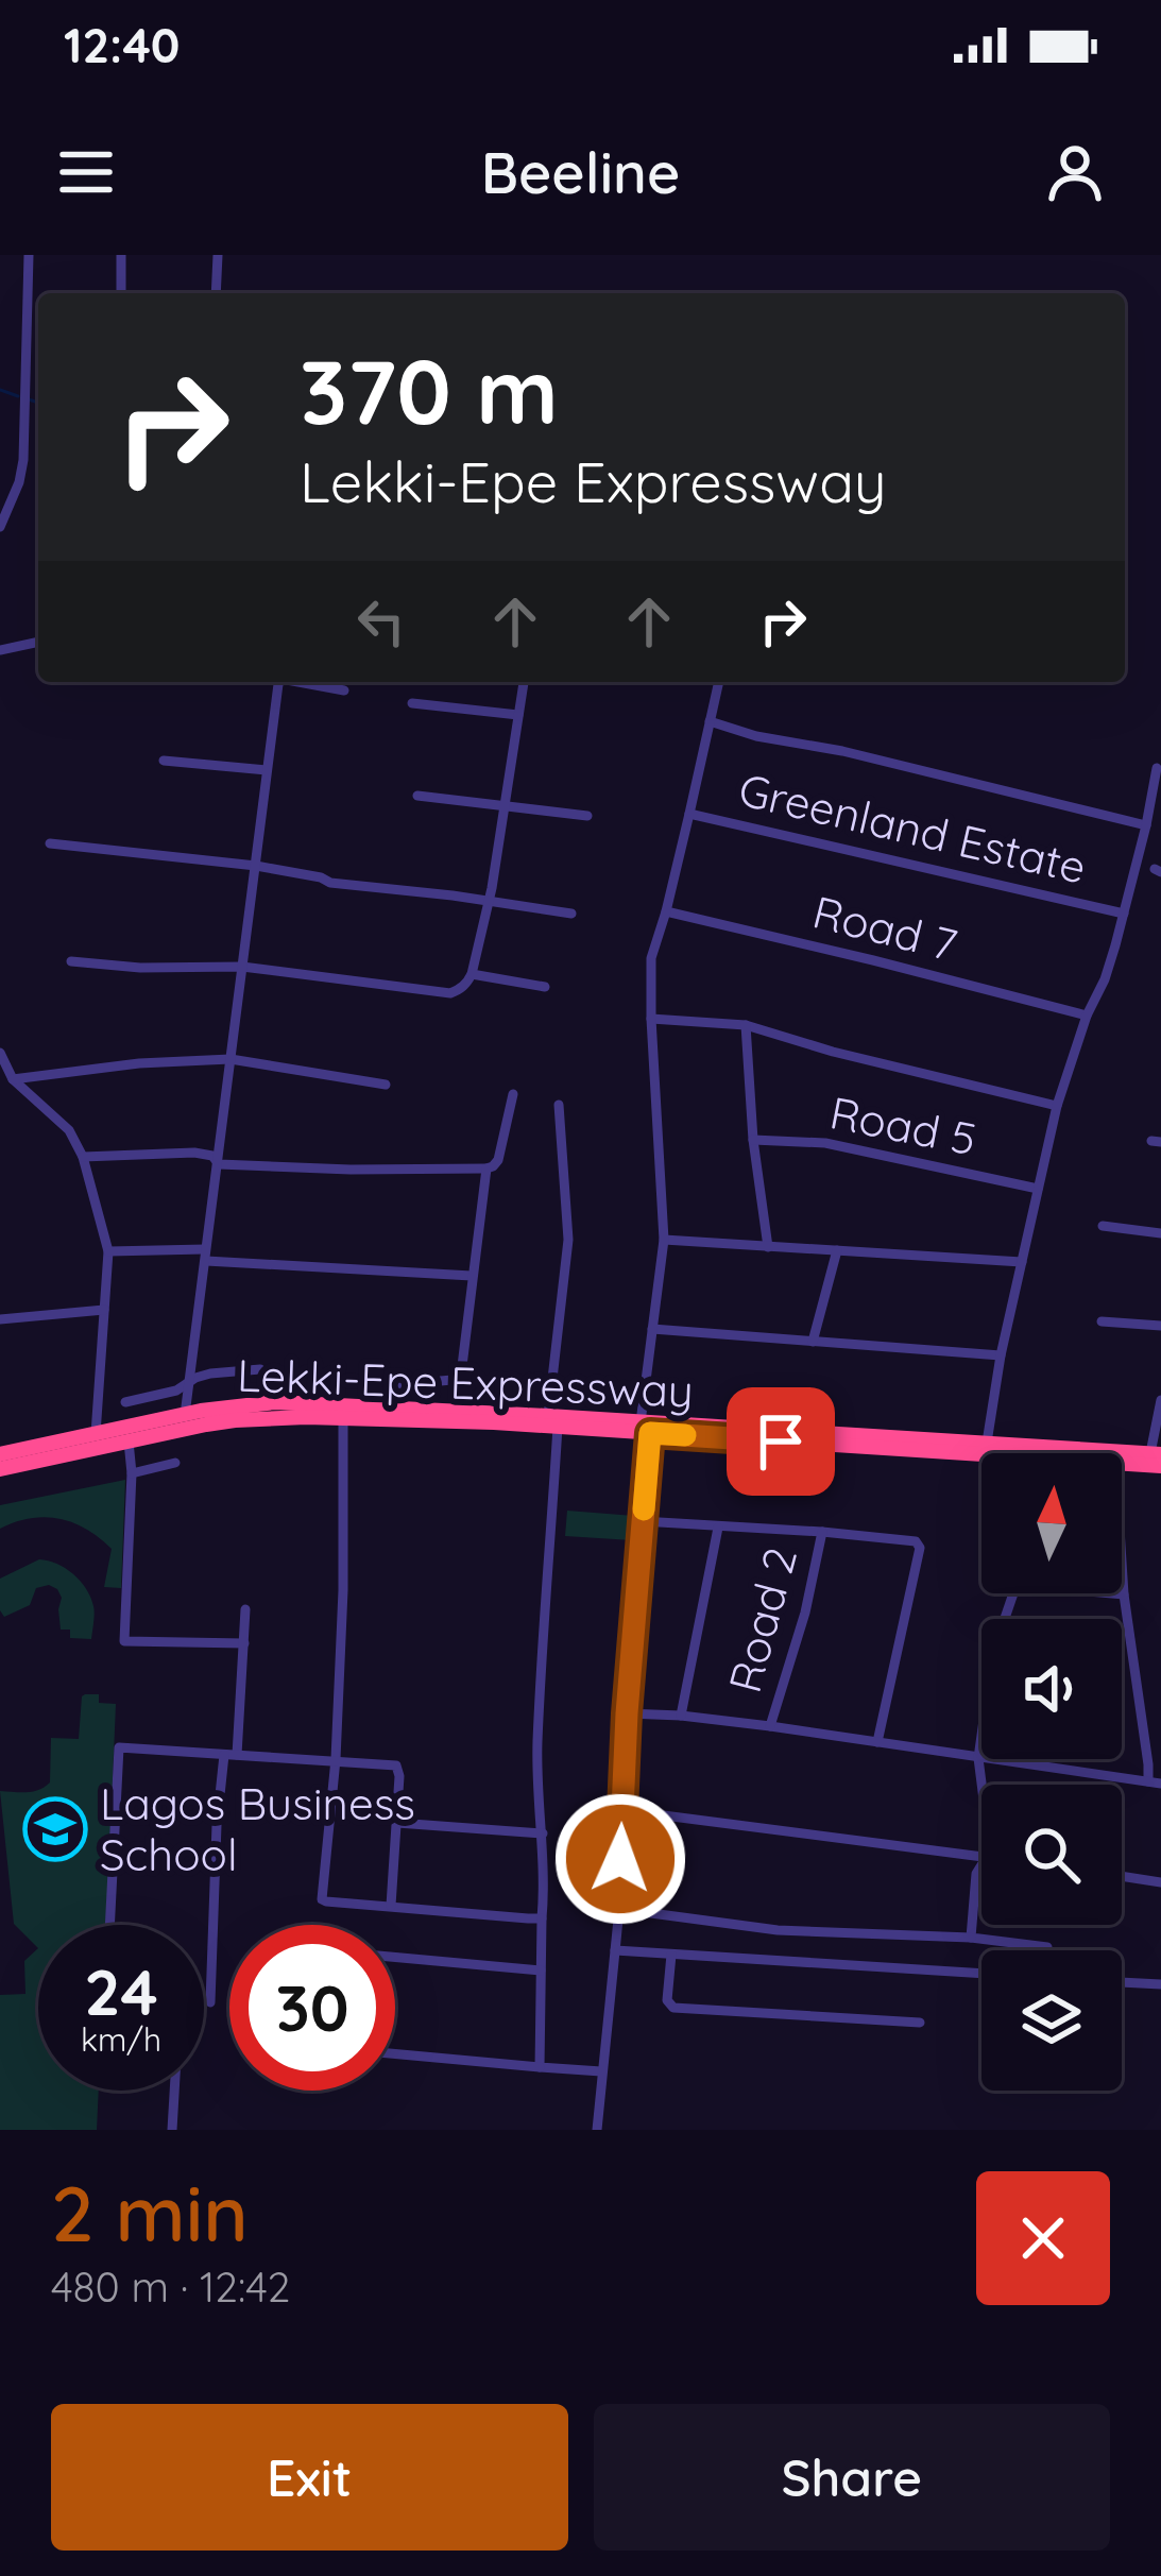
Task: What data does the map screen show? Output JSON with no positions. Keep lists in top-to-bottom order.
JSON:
{
  "streets": {
    "highway": ["Lekki-Epe Expressway"],
    "street": [
      "Greenland Estate",
      "Road 7",
      "Road 5",
      "Road 2"
    ]
  },
  "crossings": [
    ["Greenland Estate", "Road 7"],
    ["Greenland Estate", "Lekki-Epe Expressway"]
  ],
  "places": {
    "school or university": ["Lagos Business School"]
  },
  "north": "top",
  "page": {
    "status": "12:40",
    "header": "Beeline",
    "turn": ["370 m", "Lekki-Epe Expressway"],
    "speed": "24 km/h",
    "limit": "30",
    "heading": ["2 min", "480 m · 12:42"],
    "buttons": ["Exit", "Share"]
  }
}
